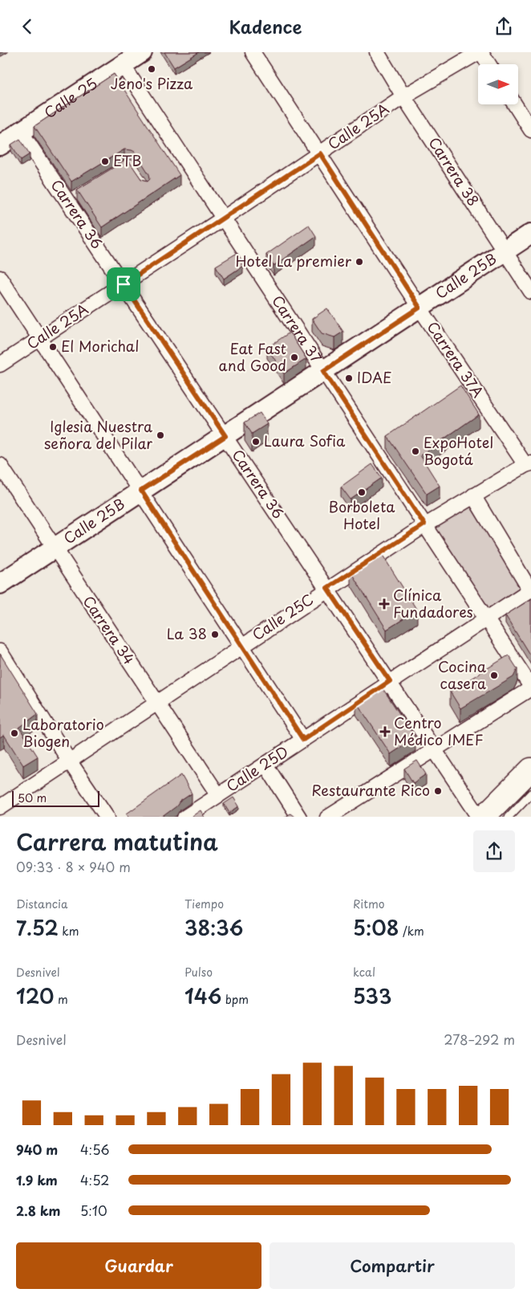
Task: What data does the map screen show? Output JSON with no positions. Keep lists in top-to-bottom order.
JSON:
{
  "streets": {
    "street": [
      "Calle 25",
      "Calle 25A",
      "Carrera 38",
      "Carrera 36",
      "Calle 25B",
      "Carrera 37",
      "Carrera 37A",
      "Calle 25C",
      "Carrera 34",
      "Calle 25D"
    ]
  },
  "crossings": [
    ["Calle 25", "Carrera 36"],
    ["Calle 25", "Carrera 37"],
    ["Calle 25A", "Carrera 38"],
    ["Calle 25A", "Carrera 36"],
    ["Calle 25A", "Carrera 37"],
    ["Calle 25A", "Carrera 37A"],
    ["Carrera 38", "Calle 25B"],
    ["Carrera 36", "Calle 25B"],
    ["Carrera 36", "Calle 25C"],
    ["Carrera 36", "Calle 25D"],
    ["Calle 25B", "Carrera 37"],
    ["Calle 25B", "Carrera 37A"],
    ["Calle 25B", "Carrera 34"],
    ["Carrera 37", "Calle 25C"],
    ["Carrera 37", "Calle 25D"],
    ["Carrera 37A", "Calle 25C"],
    ["Calle 25C", "Carrera 34"],
    ["Carrera 34", "Calle 25D"]
  ],
  "places": {
    "other": [
      "Jeno's Pizza",
      "ETB",
      "Hotel La premier",
      "El Morichal",
      "Eat Fast and Good",
      "IDAE",
      "Iglesia Nuestra señora del Pilar",
      "Laura Sofia",
      "ExpoHotel Bogotá",
      "Borboleta Hotel",
      "La 38",
      "Cocina casera",
      "Laboratorio Biogen",
      "Restaurante Rico"
    ],
    "health": ["Clínica Fundadores", "Centro Médico IMEF"]
  },
  "scale_bar": "50 m",
  "north": "right",
  "page": {
    "header": "Kadence",
    "scale": "50 m",
    "heading": ["Carrera matutina", "09:33 · 8 × 940 m"],
    "stats": [
      ["Distancia", "7.52 km"],
      ["Tiempo", "38:36"],
      ["Ritmo", "5:08 /km"],
      ["Desnivel", "120 m"],
      ["Pulso", "146 bpm"],
      ["kcal", "533"]
    ],
    "chart": ["Desnivel", "278–292 m"],
    "list": [
      {
        "name": "940 m",
        "note": "4:56"
      },
      {
        "name": "1.9 km",
        "note": "4:52"
      },
      {
        "name": "2.8 km",
        "note": "5:10"
      }
    ],
    "buttons": ["Guardar", "Compartir"]
  }
}
